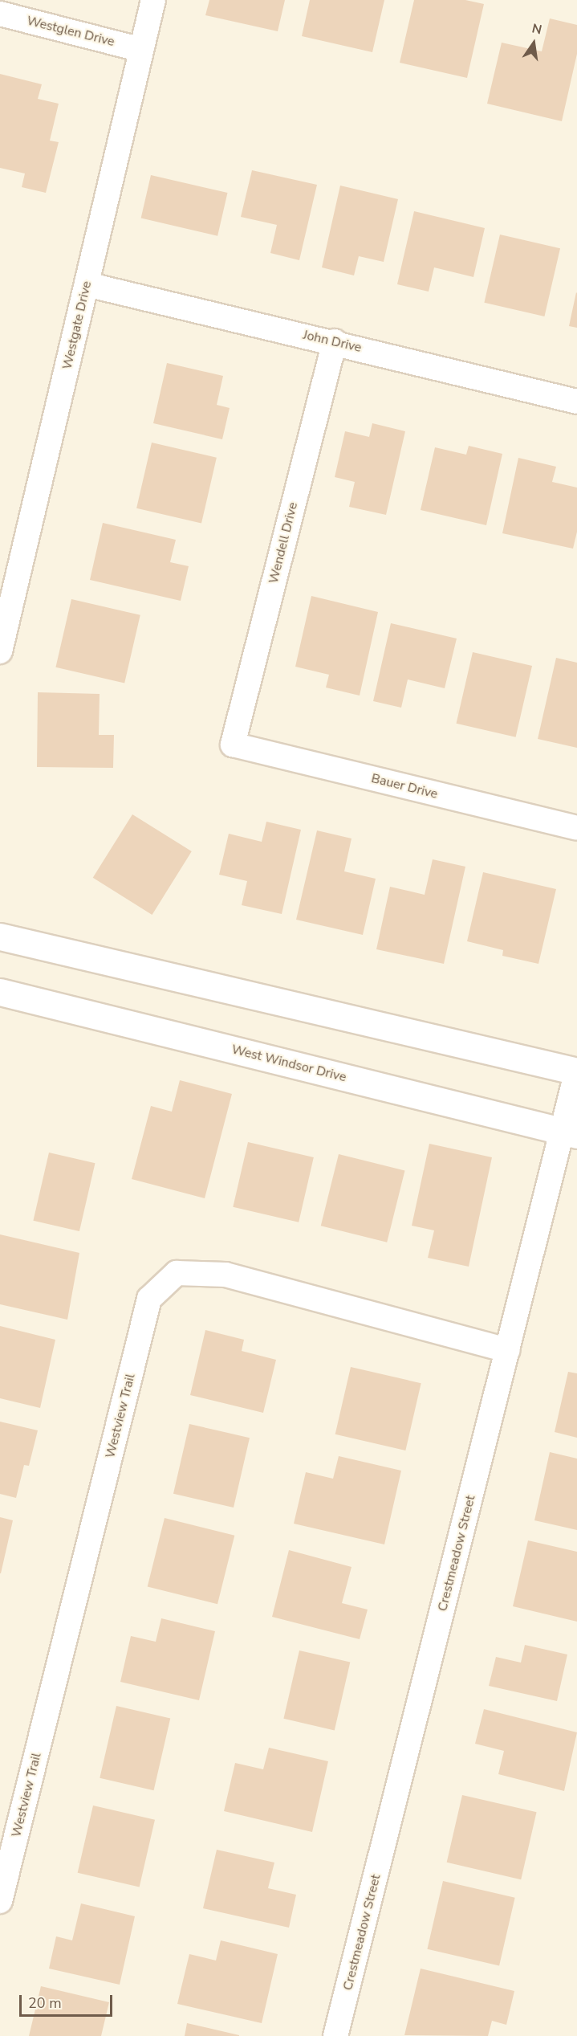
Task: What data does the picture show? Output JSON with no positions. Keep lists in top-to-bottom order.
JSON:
{
  "streets": {
    "street": [
      "Westglen Drive",
      "Westgate Drive",
      "John Drive",
      "Wendell Drive",
      "Bauer Drive",
      "West Windsor Drive",
      "Westview Trail",
      "Crestmeadow Street"
    ]
  },
  "crossings": [
    ["Westglen Drive", "Westgate Drive"],
    ["Westgate Drive", "John Drive"],
    ["John Drive", "Wendell Drive"],
    ["Wendell Drive", "Bauer Drive"],
    ["West Windsor Drive", "Crestmeadow Street"],
    ["Westview Trail", "Crestmeadow Street"]
  ],
  "scale_bar": "20 m",
  "north": "top"
}
